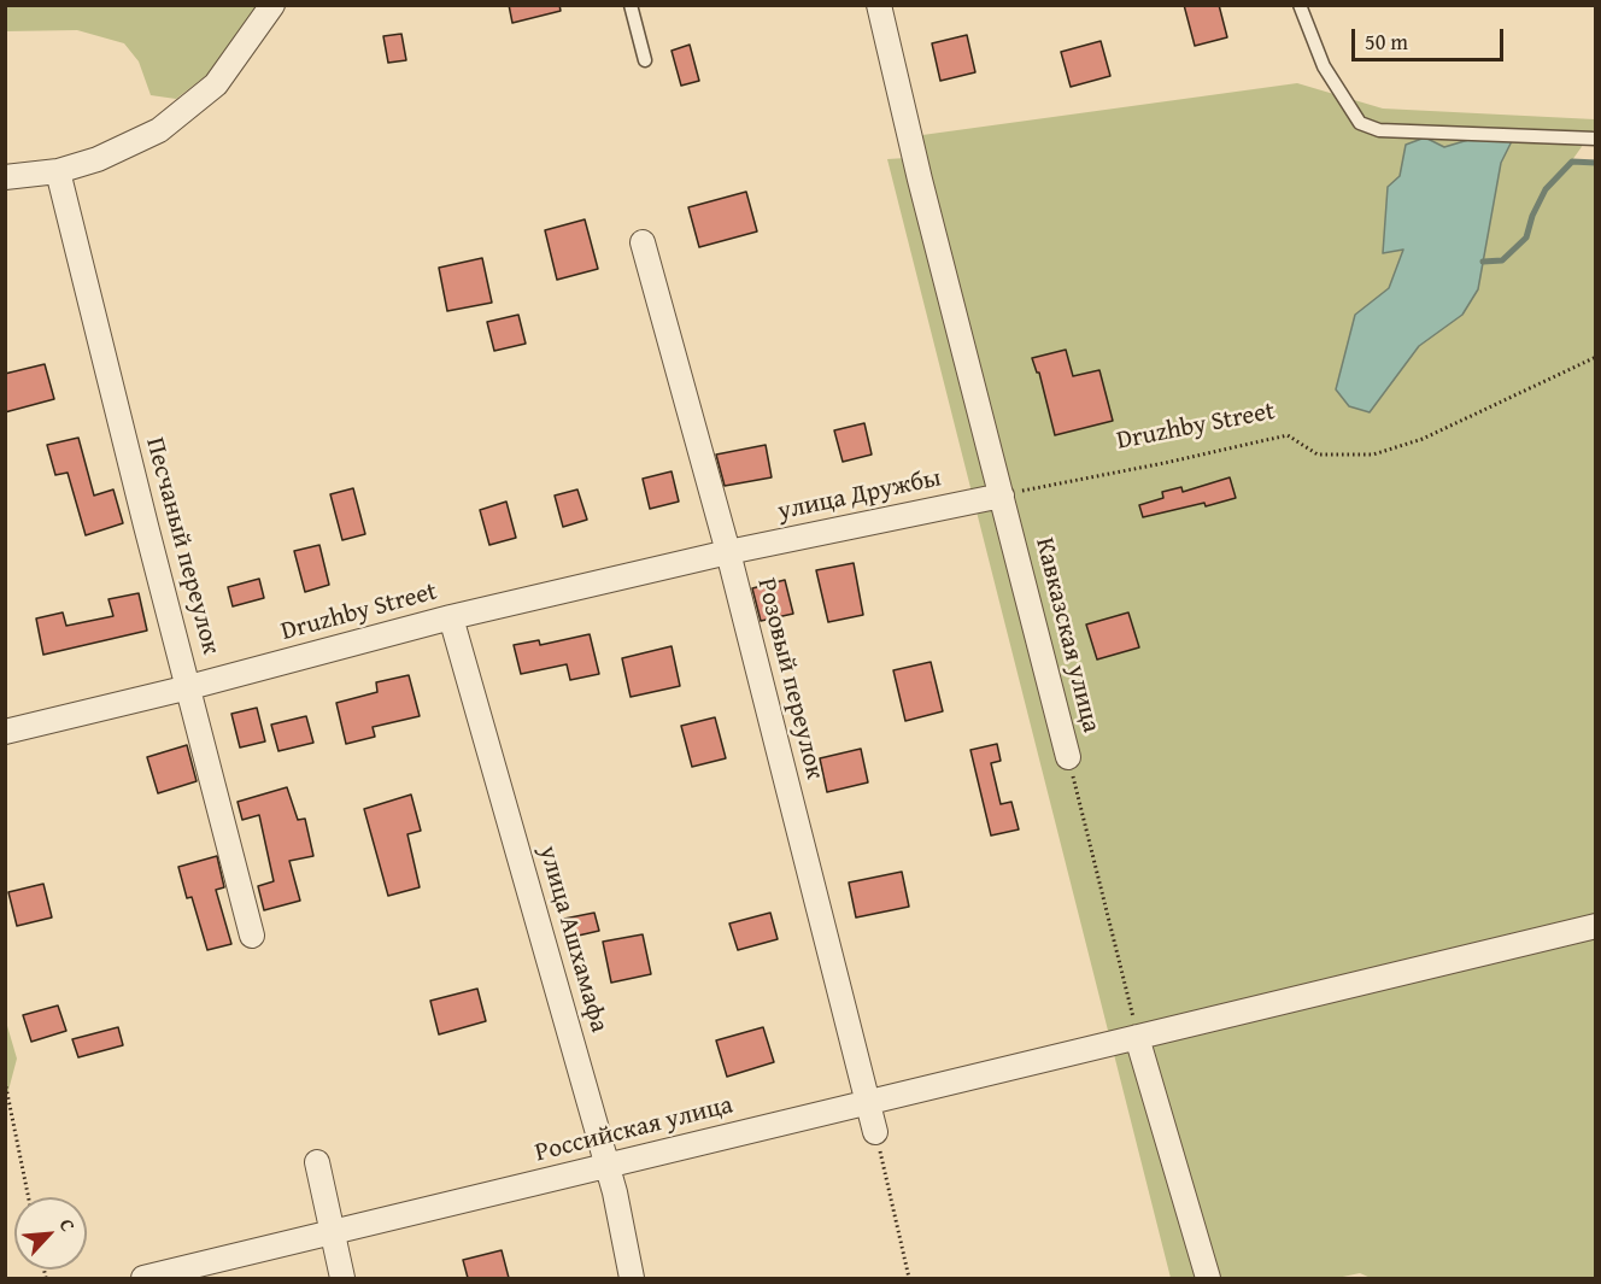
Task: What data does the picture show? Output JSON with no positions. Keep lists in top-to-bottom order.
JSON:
{
  "streets": {
    "street": [
      "Druzhby Street",
      "улица Дружбы",
      "Песчаный переулок",
      "Кавказcкая улица",
      "Розовый переулок",
      "улица Ашхамафа",
      "Российская улица"
    ]
  },
  "crossings": [
    ["Druzhby Street", "улица Дружбы"],
    ["Druzhby Street", "Песчаный переулок"],
    ["Druzhby Street", "Кавказcкая улица"],
    ["Druzhby Street", "Розовый переулок"],
    ["Druzhby Street", "улица Ашхамафа"],
    ["улица Дружбы", "Кавказcкая улица"],
    ["улица Дружбы", "Розовый переулок"],
    ["Кавказcкая улица", "Российская улица"],
    ["Розовый переулок", "Российская улица"],
    ["улица Ашхамафа", "Российская улица"]
  ],
  "scale_bar": "50 m",
  "north": "top right"
}
